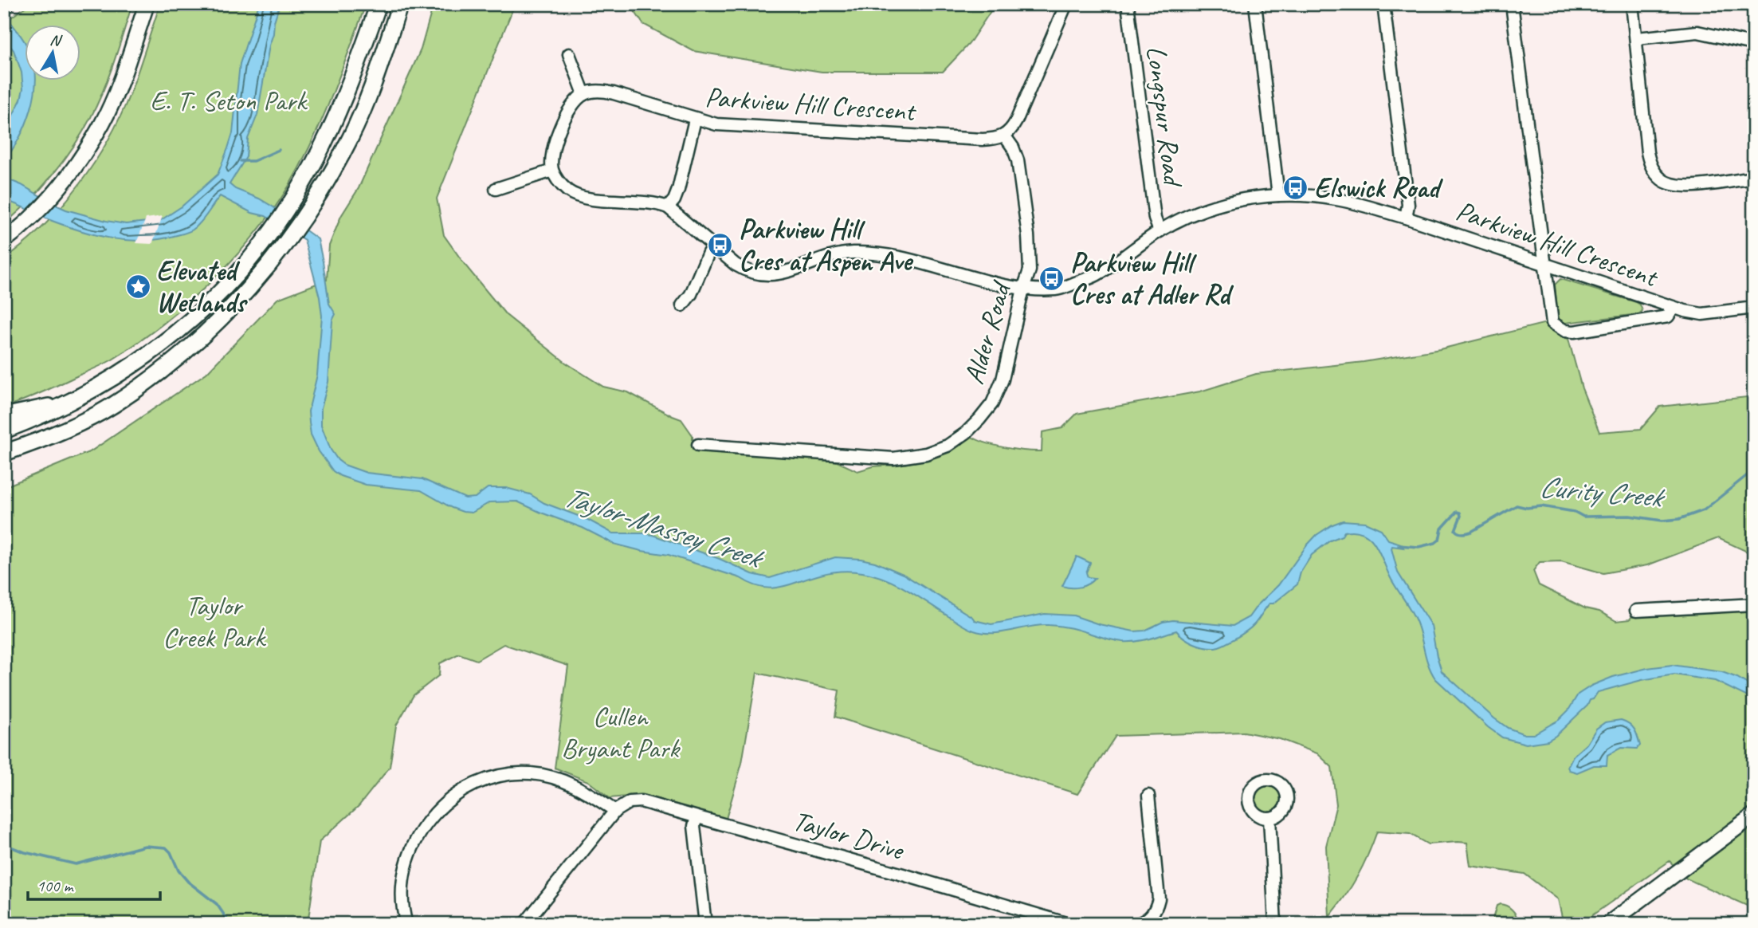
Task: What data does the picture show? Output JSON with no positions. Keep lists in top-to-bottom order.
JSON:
{
  "streets": {
    "street": [
      "Parkview Hill Crescent",
      "Longspur Road",
      "Alder Road",
      "Taylor Drive"
    ]
  },
  "crossings": [
    ["Parkview Hill Crescent", "Longspur Road"],
    ["Parkview Hill Crescent", "Alder Road"]
  ],
  "water": ["Curity Creek", "Taylor-Massey Creek"],
  "parks": ["E. T. Seton Park", "Taylor Creek Park", "Cullen Bryant Park"],
  "places": {
    "bus stop": ["Elswick Road", "Parkview Hill Cres at Aspen Ave", "Parkview Hill Cres at Adler Rd"],
    "place": ["Elevated Wetlands"]
  },
  "scale_bar": "100 m",
  "north": "top"
}
